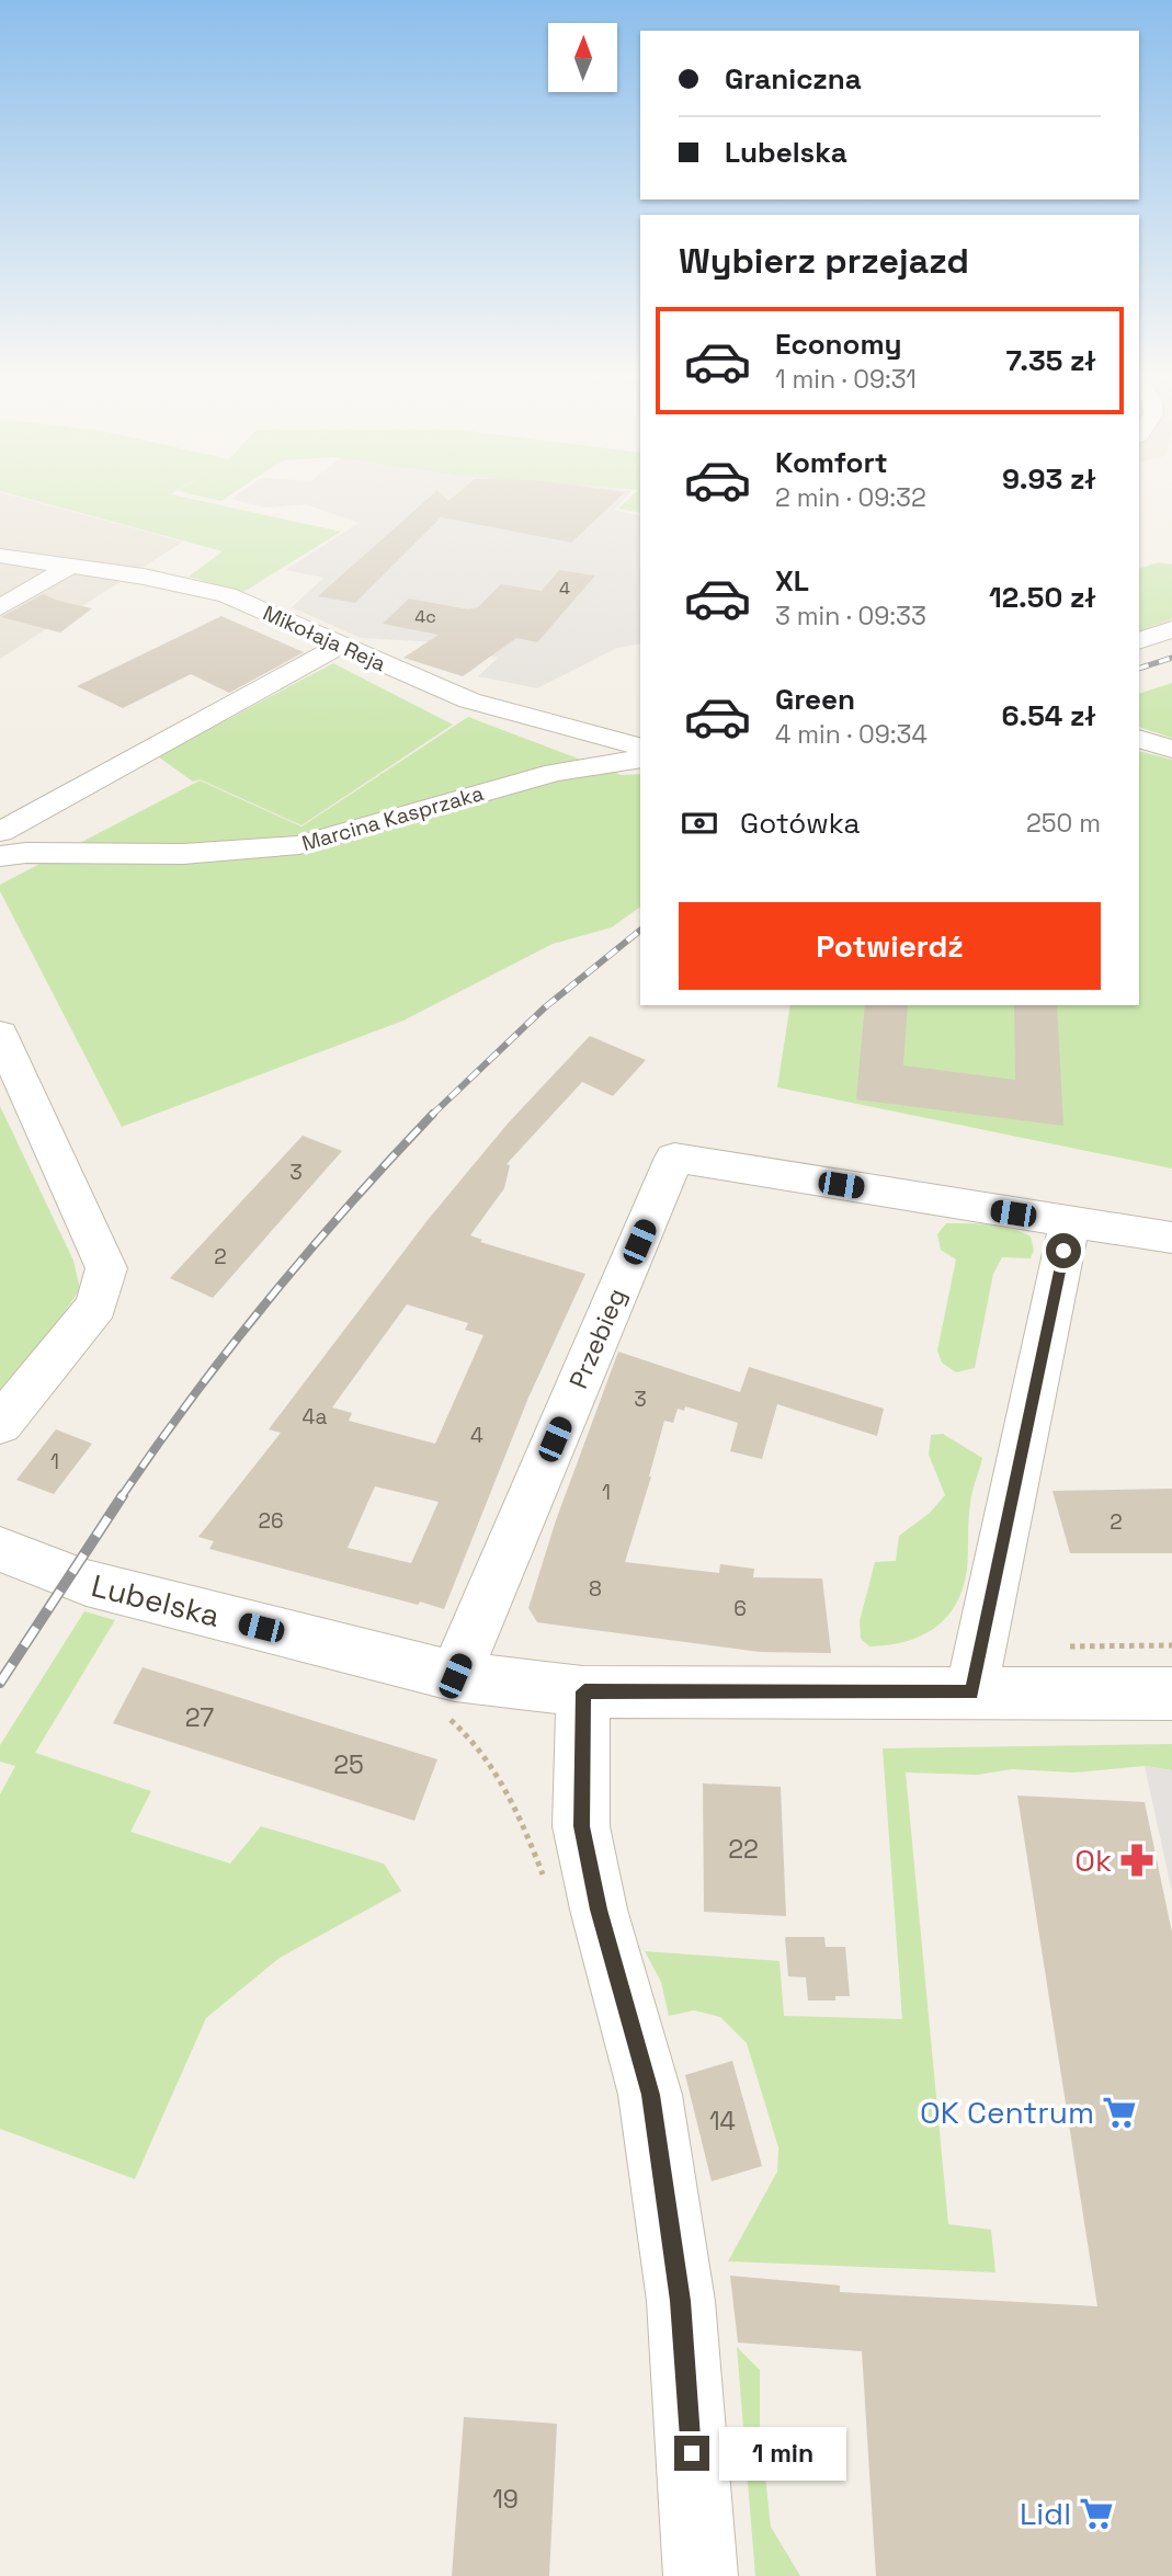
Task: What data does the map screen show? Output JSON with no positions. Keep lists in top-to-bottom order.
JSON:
{
  "streets": {
    "street": [
      "Mikołaja Reja",
      "Marcina Kasprzaka",
      "Przebieg",
      "Lubelska"
    ]
  },
  "crossings": [
    ["Przebieg", "Lubelska"]
  ],
  "places": {
    "pharmacy": ["Ok"],
    "supermarket": ["OK Centrum", "Lidl"]
  },
  "house_numbers": [
    "4",
    "4c",
    "3",
    "2",
    "3",
    "4a",
    "4",
    "1",
    "1",
    "26",
    "2",
    "8",
    "6",
    "27",
    "25",
    "22",
    "14",
    "19"
  ],
  "north": "top",
  "page": {
    "banner": ["Graniczna", "Lubelska"],
    "heading": "Wybierz przejazd",
    "list": [
      {
        "name": "Economy",
        "note": "1 min · 09:31",
        "value": "7.35 zł"
      },
      {
        "name": "Komfort",
        "note": "2 min · 09:32",
        "value": "9.93 zł"
      },
      {
        "name": "XL",
        "note": "3 min · 09:33",
        "value": "12.50 zł"
      },
      {
        "name": "Green",
        "note": "4 min · 09:34",
        "value": "6.54 zł"
      }
    ],
    "pay": ["Gotówka", "250 m"],
    "buttons": "Potwierdź",
    "bubble": "1 min"
  }
}
